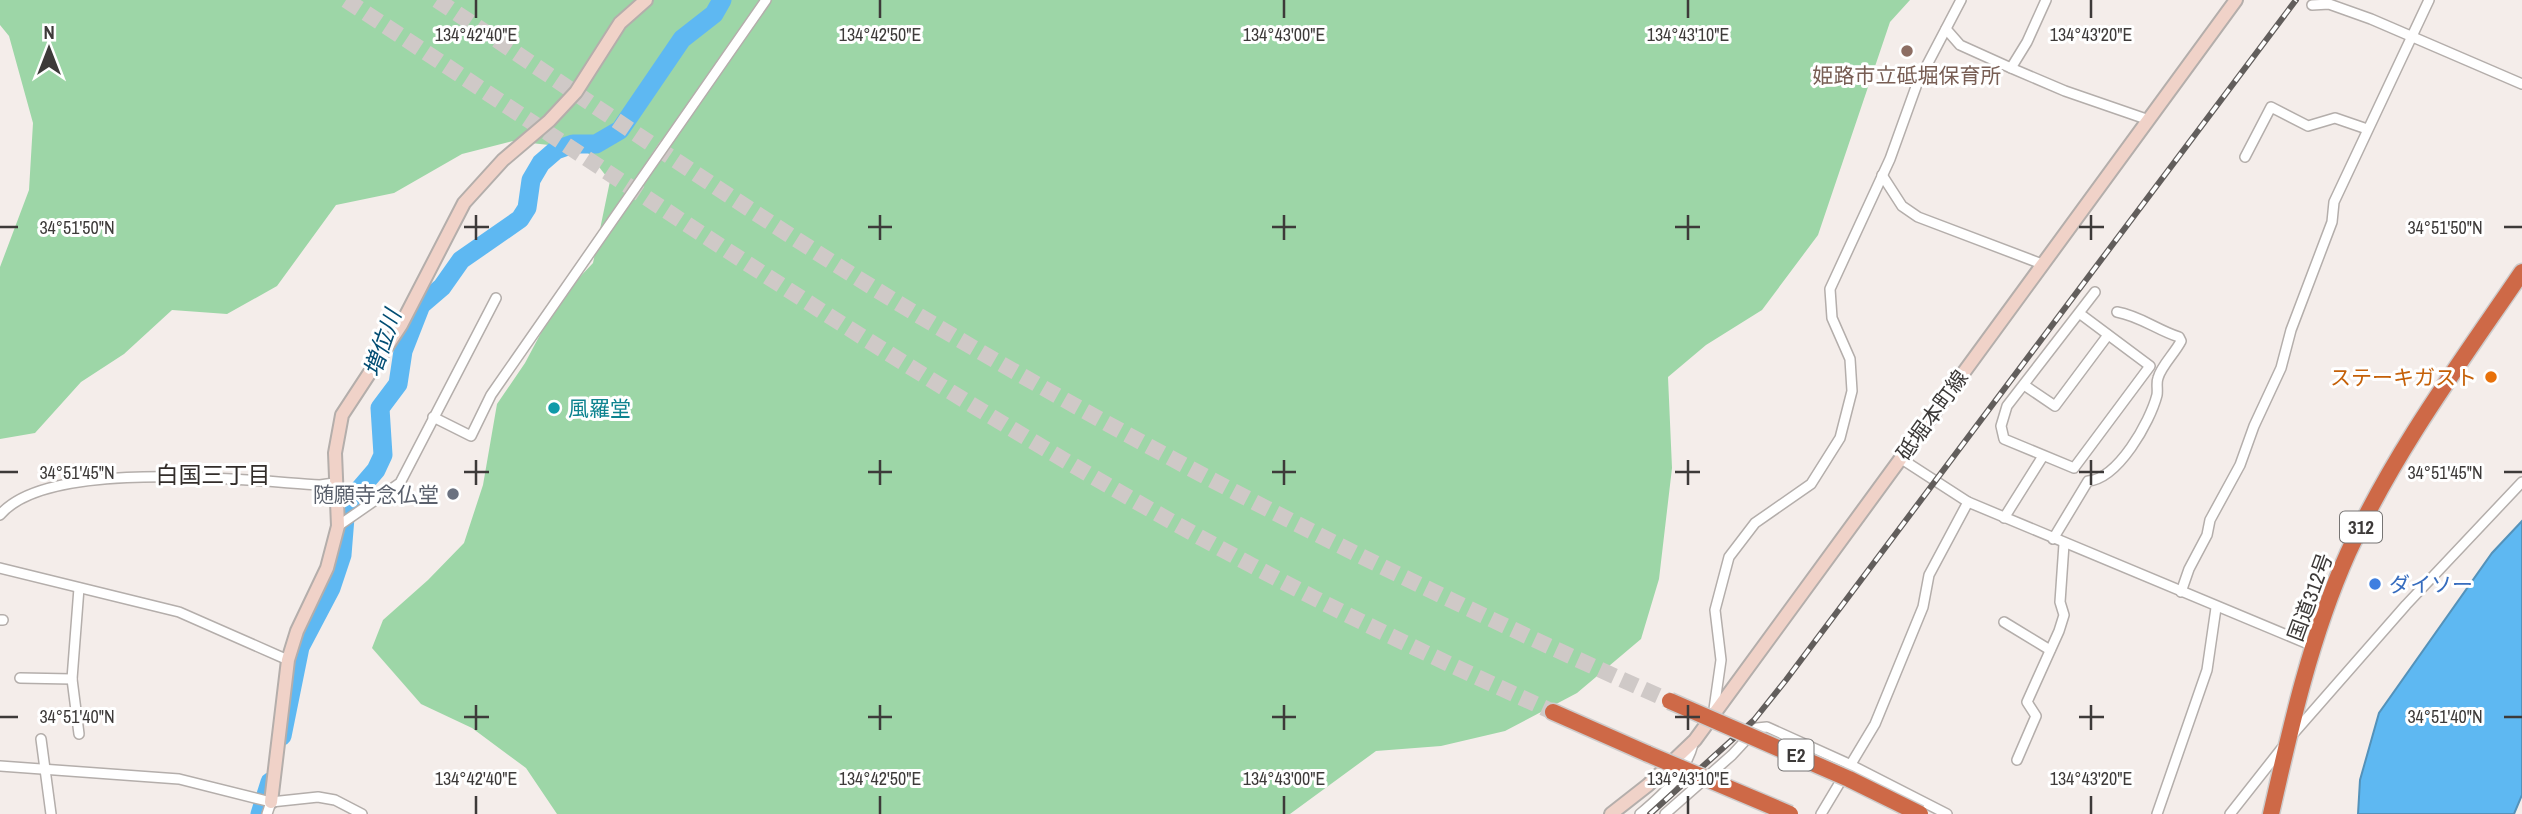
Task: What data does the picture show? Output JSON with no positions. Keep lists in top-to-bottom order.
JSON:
{
  "streets": {
    "highway": ["312", "国道312号", "E2"],
    "main road": ["砥堀本町線"]
  },
  "districts": ["白国三丁目"],
  "water": ["増位川"],
  "places": [
    "姫路市立砥堀保育所",
    "ステーキガスト",
    "風羅堂",
    "随願寺念仏堂",
    "ダイソー"
  ],
  "north": "top",
  "coordinates": [
    "134°42'40\"E",
    "134°42'50\"E",
    "134°43'00\"E",
    "134°43'10\"E",
    "134°43'20\"E",
    "34°51'50\"N",
    "34°51'45\"N",
    "34°51'40\"N"
  ]
}
